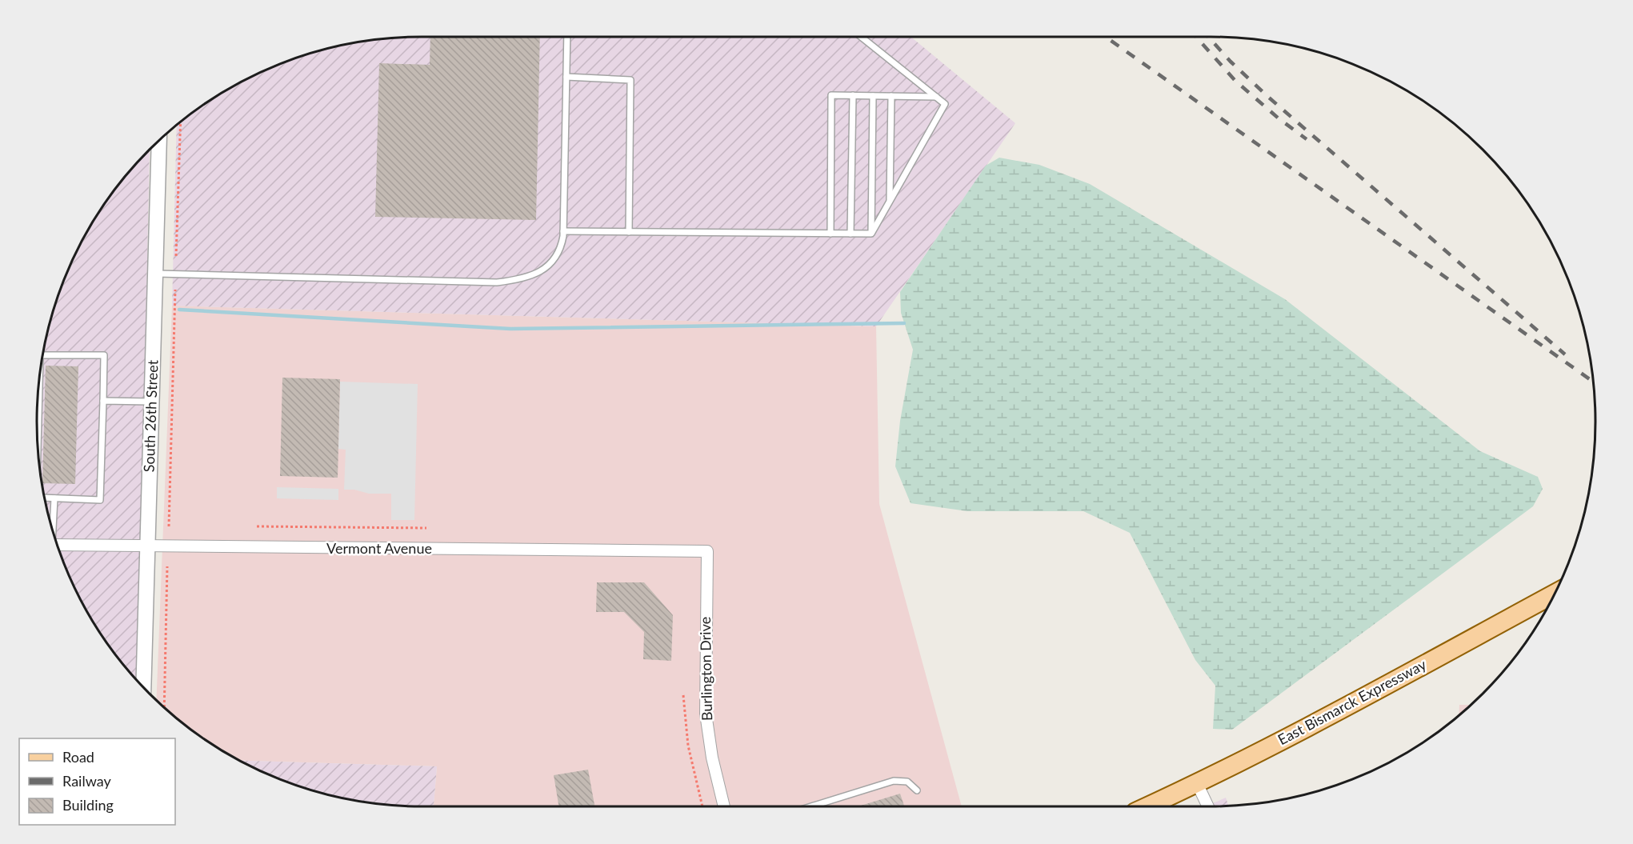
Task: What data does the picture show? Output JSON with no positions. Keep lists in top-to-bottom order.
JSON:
{
  "streets": {
    "main road": ["East Bismarck Expressway"],
    "street": ["South 26th Street", "Vermont Avenue", "Burlington Drive"]
  },
  "crossings": [
    ["South 26th Street", "Vermont Avenue"],
    ["Vermont Avenue", "Burlington Drive"]
  ],
  "legend": ["Road", "Railway", "Building"]
}
